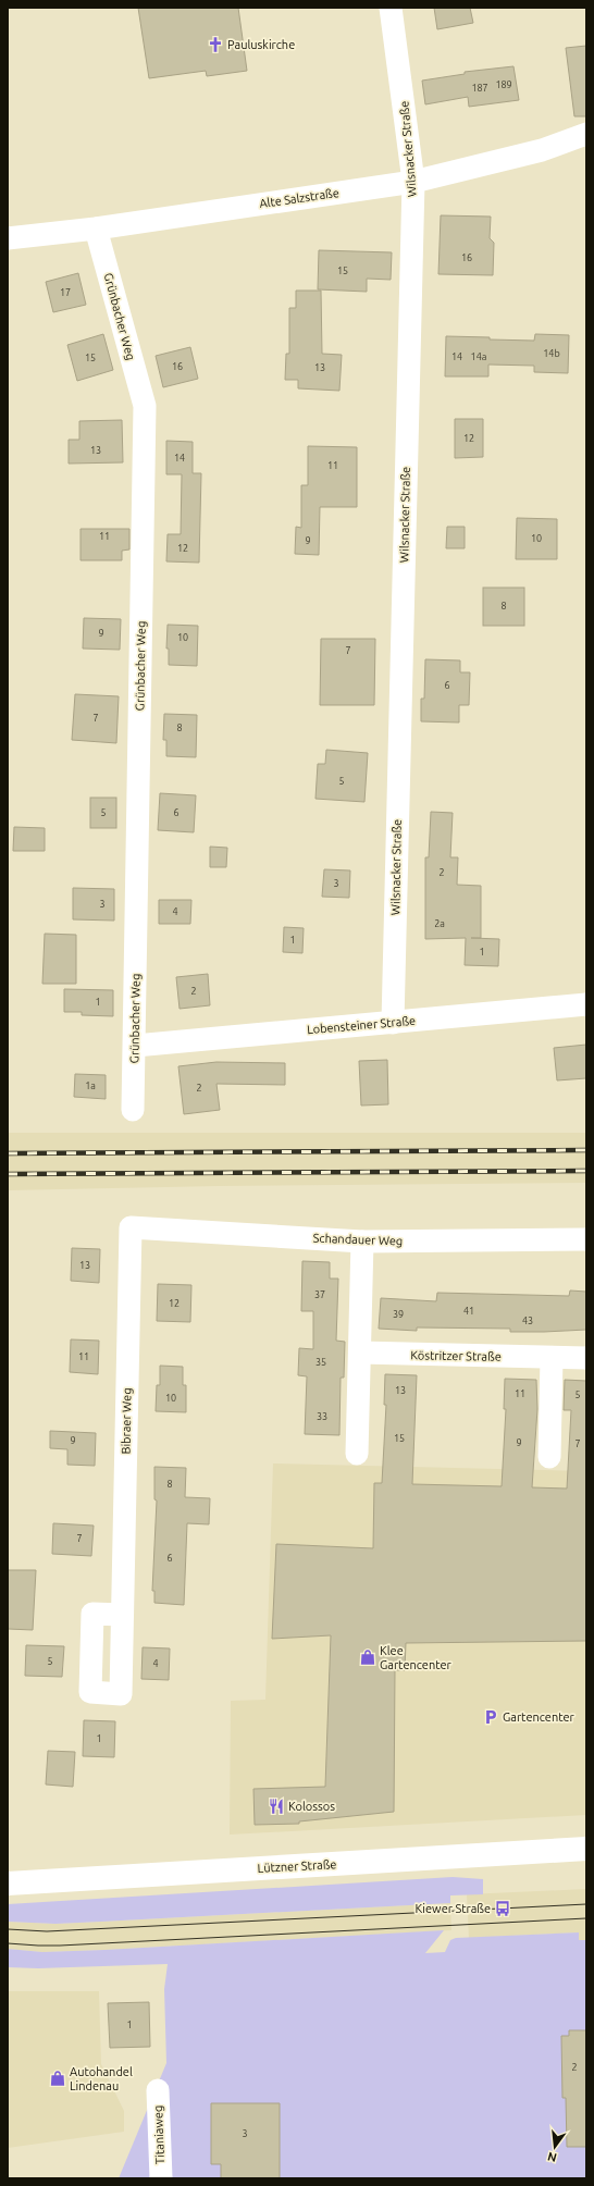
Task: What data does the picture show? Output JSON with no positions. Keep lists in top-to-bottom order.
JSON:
{
  "streets": {
    "main road": ["Lützner Straße"],
    "street": [
      "Wilsnacker Straße",
      "Alte Salzstraße",
      "Grünbacher Weg",
      "Lobensteiner Straße",
      "Schandauer Weg",
      "Köstritzer Straße",
      "Bibraer Weg",
      "Titaniaweg"
    ]
  },
  "crossings": [
    ["Wilsnacker Straße", "Alte Salzstraße"],
    ["Wilsnacker Straße", "Lobensteiner Straße"],
    ["Alte Salzstraße", "Grünbacher Weg"],
    ["Grünbacher Weg", "Lobensteiner Straße"],
    ["Schandauer Weg", "Bibraer Weg"]
  ],
  "places": {
    "church": ["Pauluskirche"],
    "shop": ["Klee Gartencenter", "Autohandel Lindenau"],
    "parking": ["Gartencenter"],
    "restaurant": ["Kolossos"],
    "bus stop": ["Kiewer Straße"]
  },
  "house_numbers": [
    "189",
    "187",
    "16",
    "15",
    "17",
    "14b",
    "14",
    "14a",
    "15",
    "16",
    "13",
    "12",
    "13",
    "14",
    "11",
    "11",
    "10",
    "9",
    "12",
    "8",
    "9",
    "10",
    "7",
    "6",
    "7",
    "8",
    "5",
    "5",
    "6",
    "2",
    "3",
    "3",
    "4",
    "2a",
    "1",
    "1",
    "2",
    "1",
    "1a",
    "2",
    "13",
    "37",
    "12",
    "41",
    "39",
    "43",
    "11",
    "35",
    "13",
    "11",
    "5",
    "10",
    "33",
    "15",
    "9",
    "9",
    "7",
    "8",
    "7",
    "6",
    "5",
    "4",
    "1",
    "1",
    "2",
    "3"
  ],
  "north": "bottom"
}
